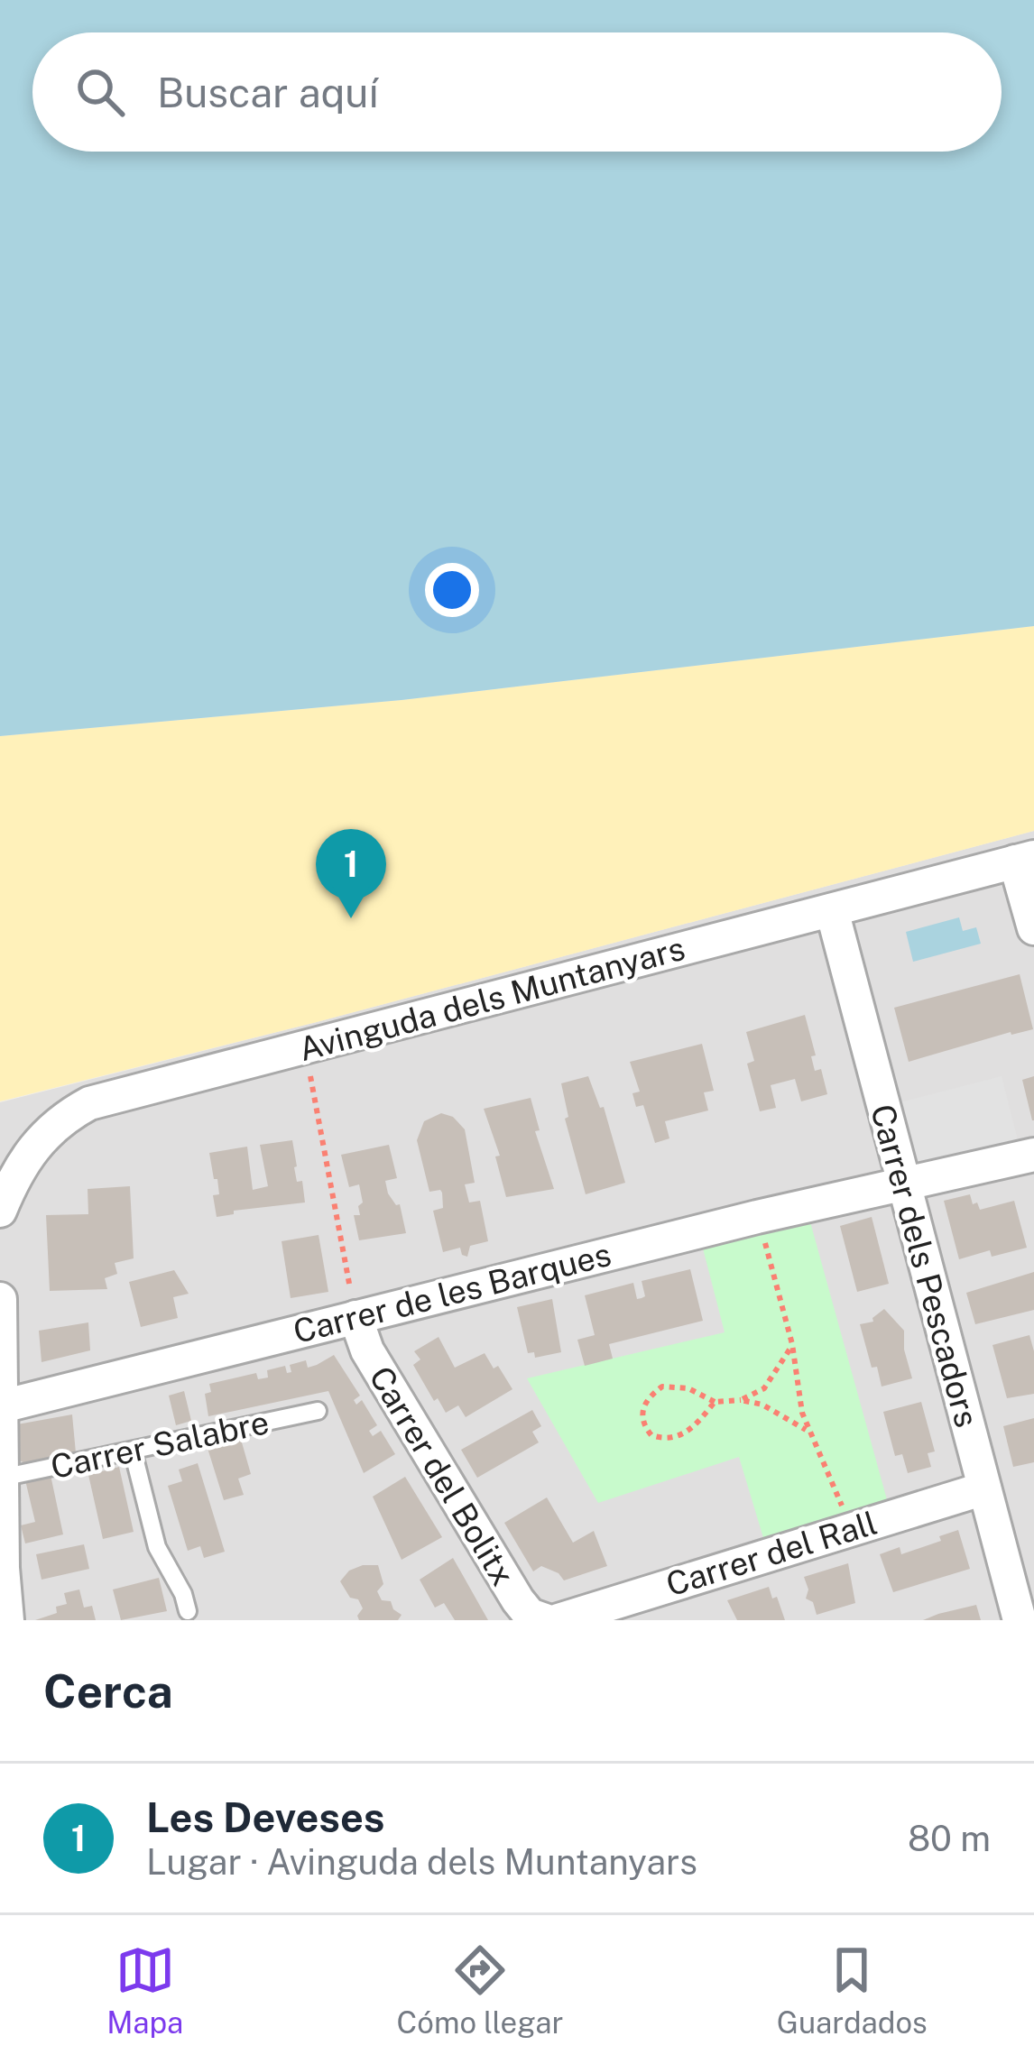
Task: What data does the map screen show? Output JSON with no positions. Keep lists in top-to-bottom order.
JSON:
{
  "streets": {
    "street": [
      "Avinguda dels Muntanyars",
      "Carrer dels Pescadors",
      "Carrer de les Barques",
      "Carrer del Bolitx",
      "Carrer del Rall"
    ],
    "lane": ["Carrer Salabre"]
  },
  "crossings": [
    ["Avinguda dels Muntanyars", "Carrer dels Pescadors"],
    ["Carrer dels Pescadors", "Carrer de les Barques"],
    ["Carrer dels Pescadors", "Carrer del Rall"],
    ["Carrer de les Barques", "Carrer del Bolitx"]
  ],
  "page": {
    "search": "Buscar aquí",
    "pins": "1",
    "heading": "Cerca",
    "list": [
      {
        "mark": "1",
        "name": "Les Deveses",
        "note": "Lugar · Avinguda dels Muntanyars",
        "value": "80 m"
      }
    ],
    "nav": ["Mapa", "Cómo llegar", "Guardados"]
  }
}
